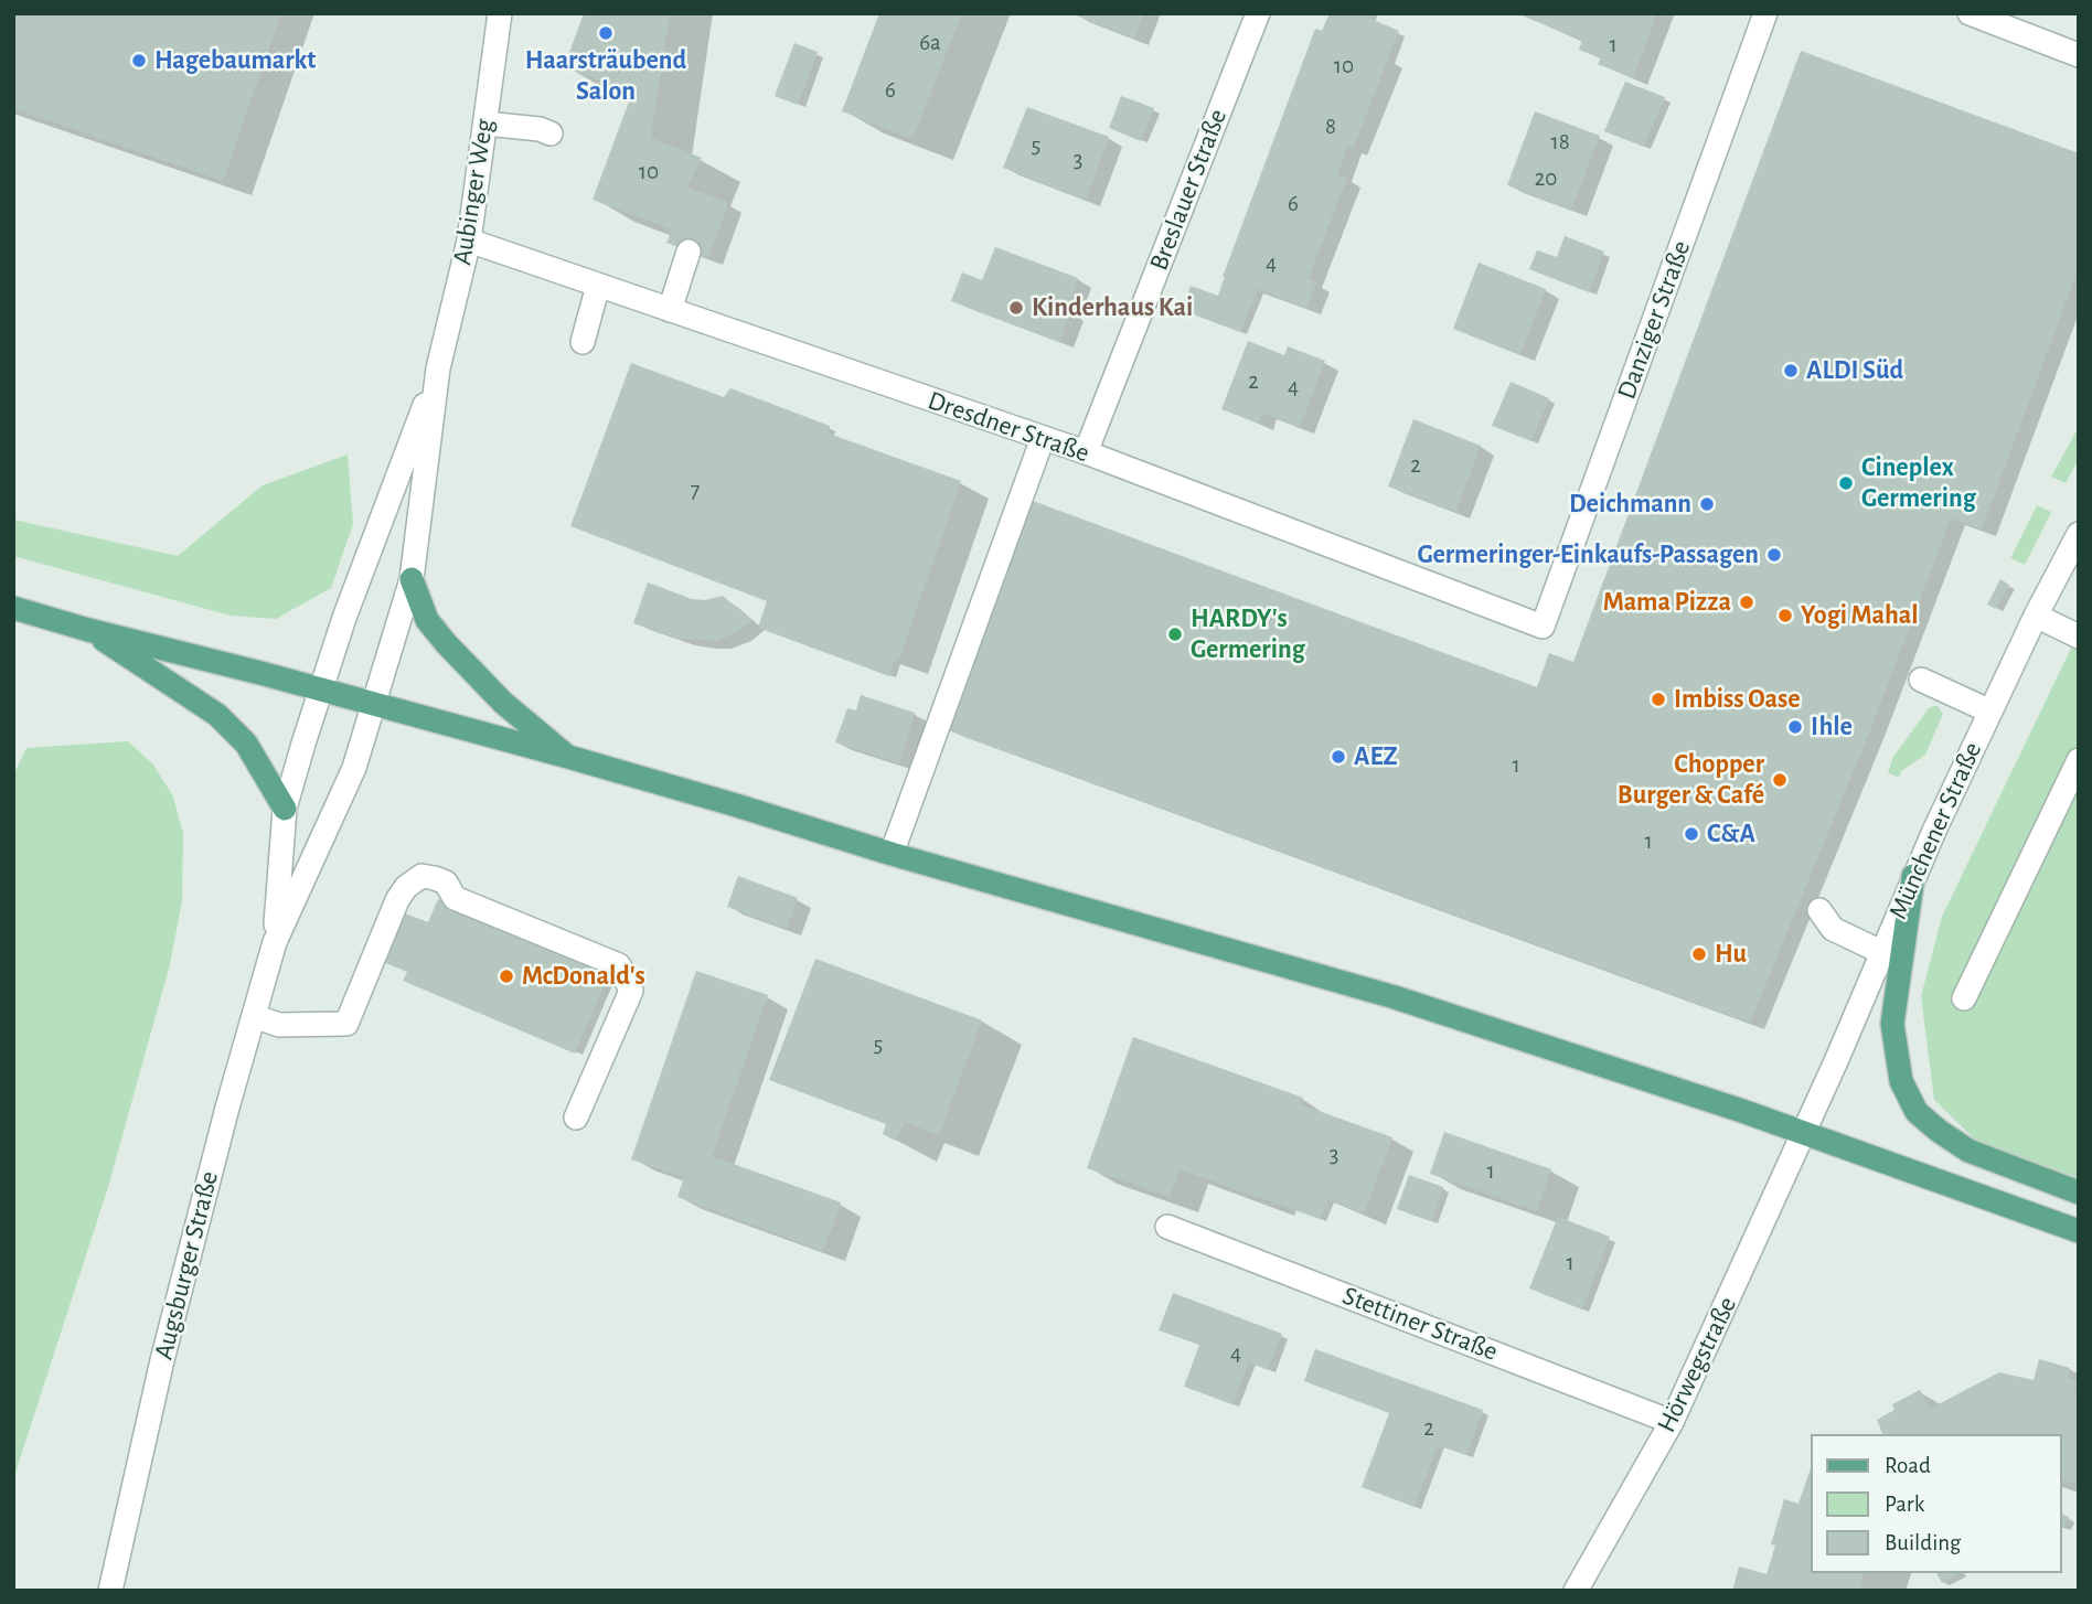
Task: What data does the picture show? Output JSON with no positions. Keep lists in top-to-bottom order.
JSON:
{
  "streets": {
    "street": [
      "Breslauer Straße",
      "Aubinger Weg",
      "Danziger Straße",
      "Dresdner Straße",
      "Münchener Straße",
      "Augsburger Straße",
      "Stettiner Straße",
      "Hörwegstraße"
    ]
  },
  "crossings": [
    ["Breslauer Straße", "Dresdner Straße"],
    ["Aubinger Weg", "Dresdner Straße"],
    ["Aubinger Weg", "Augsburger Straße"],
    ["Danziger Straße", "Dresdner Straße"],
    ["Münchener Straße", "Hörwegstraße"],
    ["Stettiner Straße", "Hörwegstraße"]
  ],
  "places": [
    "Haarsträubend Salon",
    "Hagebaumarkt",
    "Kinderhaus Kai",
    "ALDI Süd",
    "Cineplex Germering",
    "Deichmann",
    "Germeringer-Einkaufs-Passagen",
    "Mama Pizza",
    "Yogi Mahal",
    "HARDY's Germering",
    "Imbiss Oase",
    "Ihle",
    "AEZ",
    "Chopper Burger & Café",
    "C&A",
    "Hu",
    "McDonald's"
  ],
  "house_numbers": [
    "6a",
    "1",
    "10",
    "6",
    "8",
    "18",
    "5",
    "3",
    "10",
    "20",
    "6",
    "4",
    "2",
    "4",
    "2",
    "7",
    "1",
    "1",
    "5",
    "3",
    "1",
    "1",
    "4",
    "2"
  ],
  "legend": ["Road", "Park", "Building"]
}
